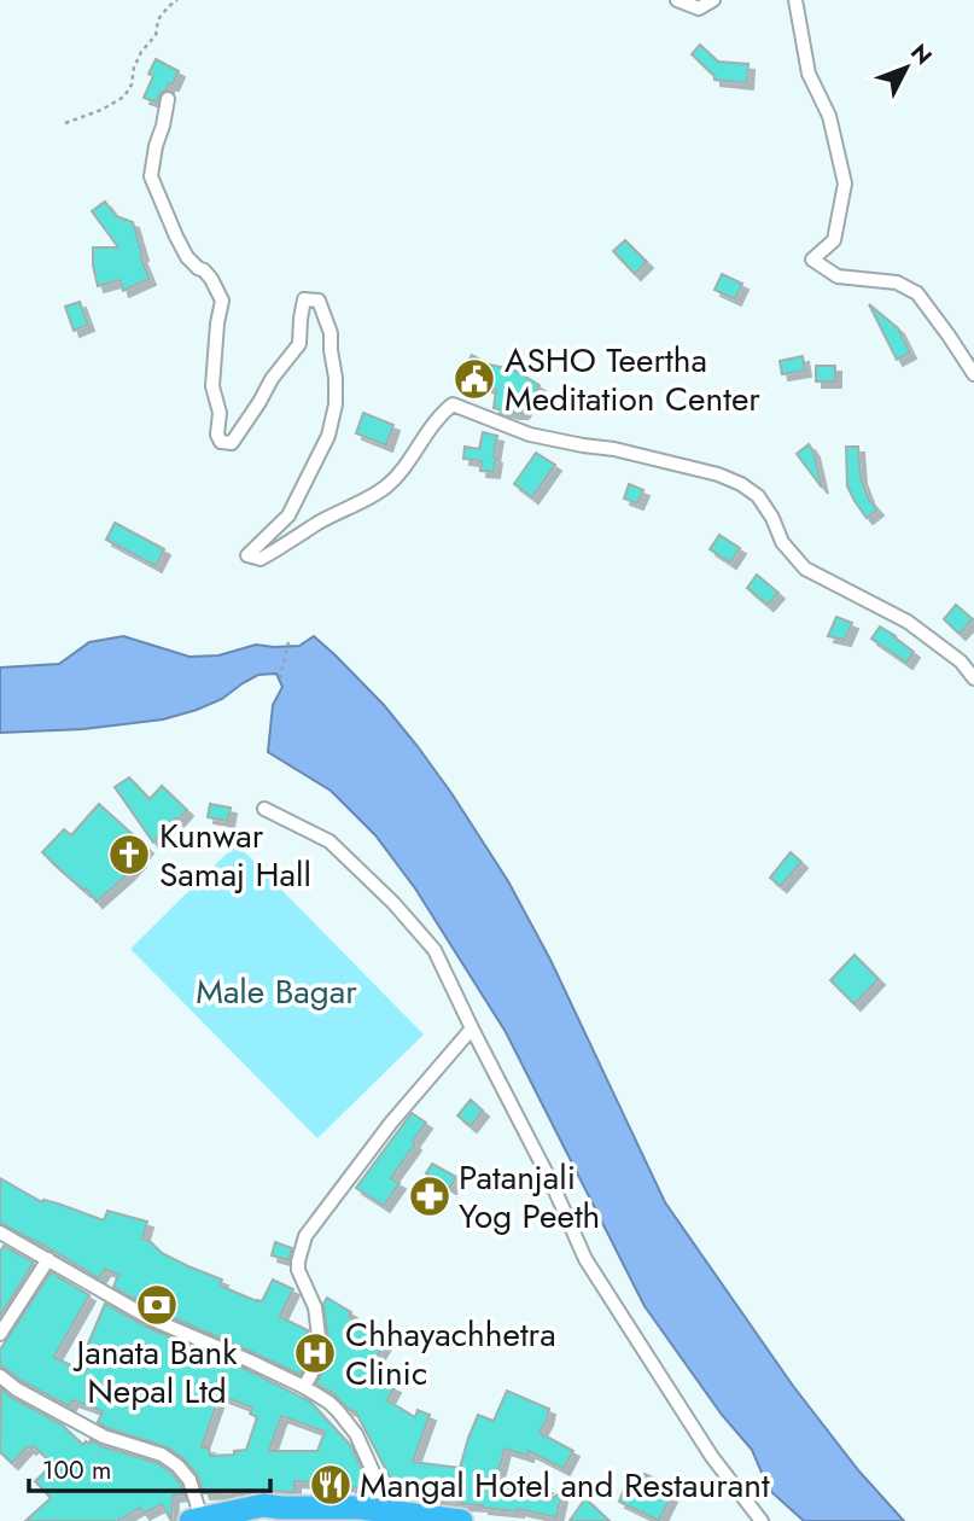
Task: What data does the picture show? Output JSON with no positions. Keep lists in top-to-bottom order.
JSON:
{
  "parks": ["Male Bagar"],
  "places": {
    "public building": ["ASHO Teertha Meditation Center"],
    "church": ["Kunwar Samaj Hall"],
    "pharmacy": ["Patanjali Yog Peeth"],
    "bank": ["Janata Bank Nepal Ltd"],
    "hospital": ["Chhayachhetra Clinic"],
    "restaurant": ["Mangal Hotel and Restaurant"]
  },
  "scale_bar": "100 m",
  "north": "top right"
}
